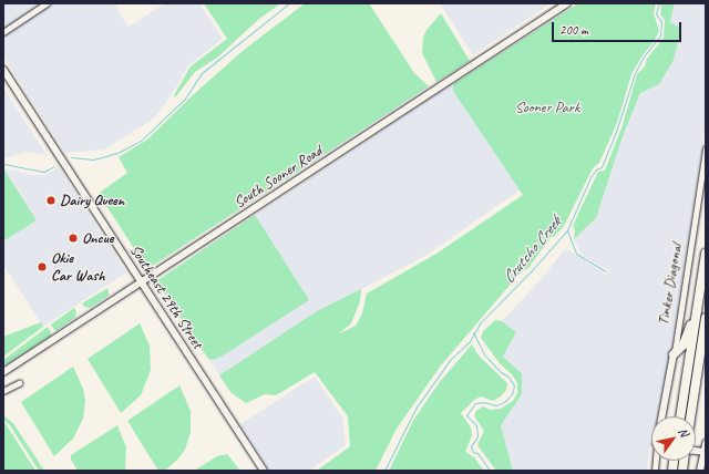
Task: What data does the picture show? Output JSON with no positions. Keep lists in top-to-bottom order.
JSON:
{
  "streets": {
    "highway": ["Tinker Diagonal"],
    "main road": ["South Sooner Road", "Southeast 29th Street"]
  },
  "crossings": [
    ["South Sooner Road", "Southeast 29th Street"]
  ],
  "water": ["Crutcho Creek"],
  "parks": ["Sooner Park"],
  "places": ["Dairy Queen", "Oncue", "Okie Car Wash"],
  "scale_bar": "200 m",
  "north": "top right"
}
